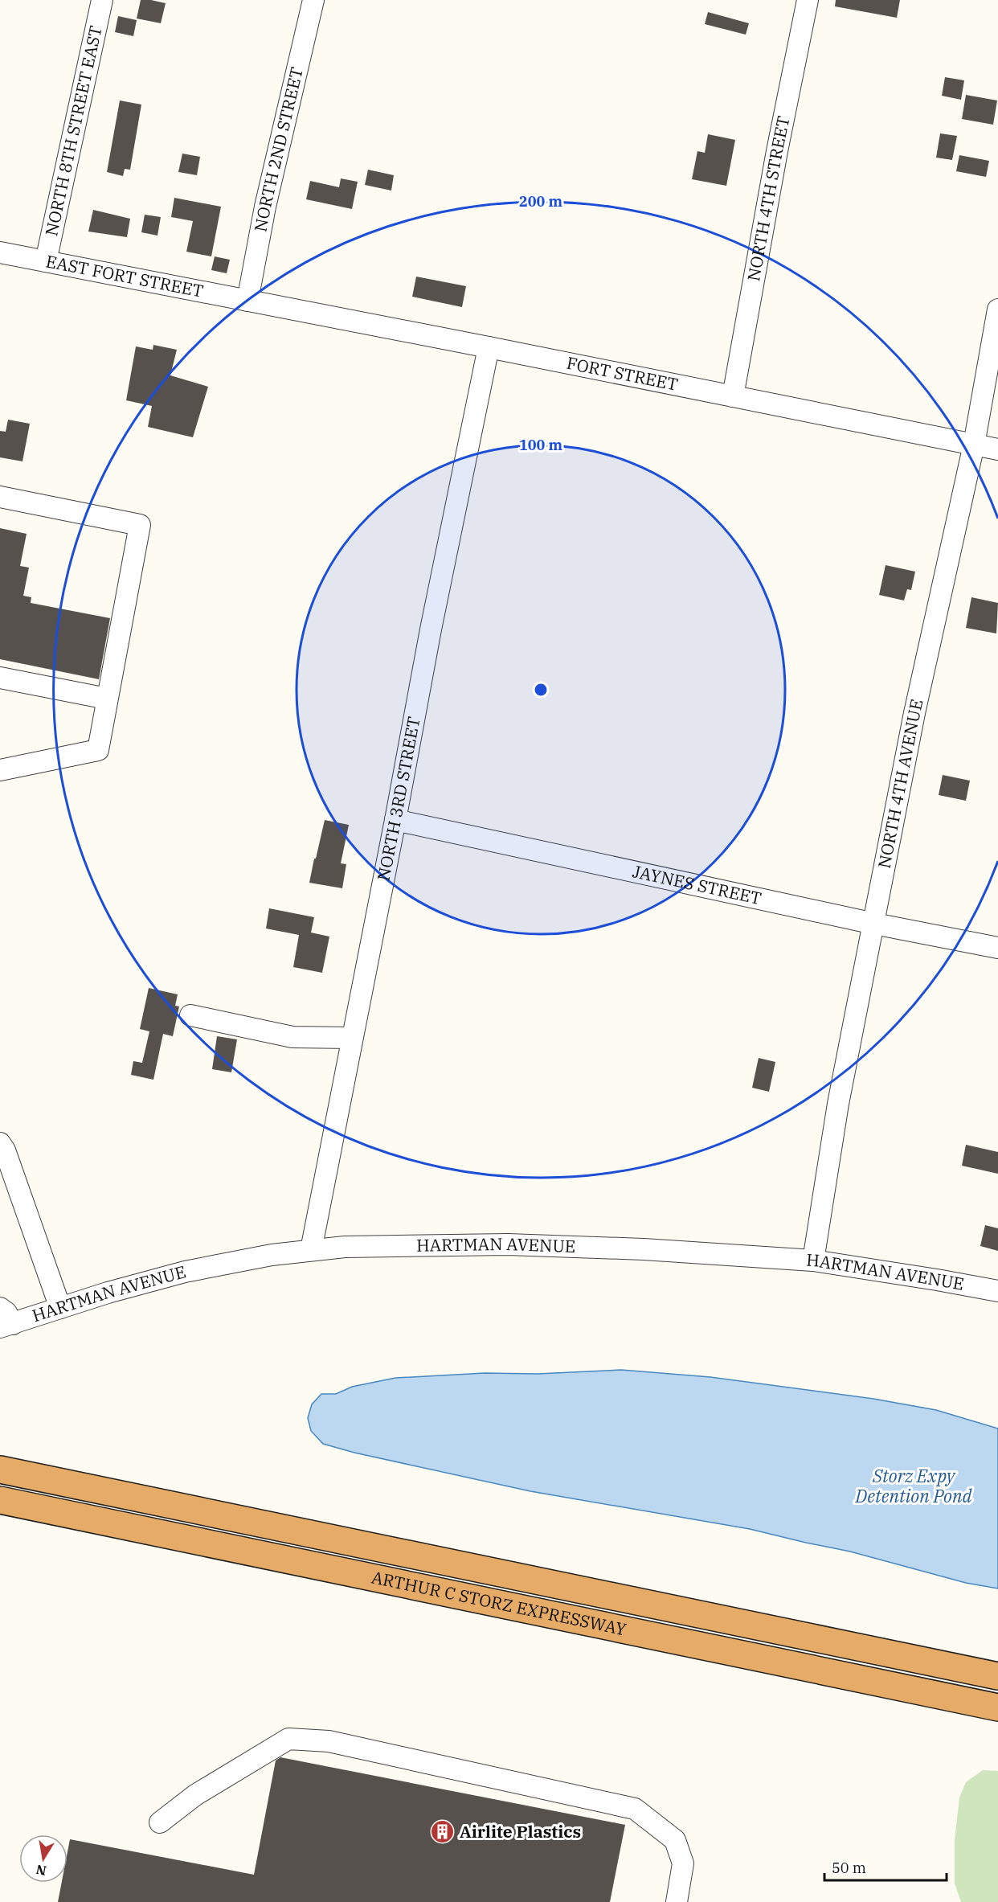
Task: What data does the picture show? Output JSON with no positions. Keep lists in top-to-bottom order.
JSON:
{
  "streets": {
    "highway": ["ARTHUR C STORZ EXPRESSWAY"],
    "street": [
      "NORTH 8TH STREET EAST",
      "NORTH 2ND STREET",
      "NORTH 4TH STREET",
      "EAST FORT STREET",
      "FORT STREET",
      "NORTH 4TH AVENUE",
      "NORTH 3RD STREET",
      "JAYNES STREET",
      "HARTMAN AVENUE"
    ]
  },
  "crossings": [
    ["NORTH 8TH STREET EAST", "EAST FORT STREET"],
    ["NORTH 2ND STREET", "EAST FORT STREET"],
    ["NORTH 2ND STREET", "FORT STREET"],
    ["NORTH 4TH STREET", "FORT STREET"],
    ["EAST FORT STREET", "FORT STREET"],
    ["FORT STREET", "NORTH 4TH AVENUE"],
    ["FORT STREET", "NORTH 3RD STREET"],
    ["NORTH 4TH AVENUE", "JAYNES STREET"],
    ["NORTH 4TH AVENUE", "HARTMAN AVENUE"],
    ["NORTH 3RD STREET", "JAYNES STREET"],
    ["NORTH 3RD STREET", "HARTMAN AVENUE"]
  ],
  "water": ["Storz Expy Detention Pond"],
  "places": {
    "building": ["Airlite Plastics"]
  },
  "scale_bar": "50 m",
  "north": "bottom",
  "rings": ["200 m", "100 m"]
}
